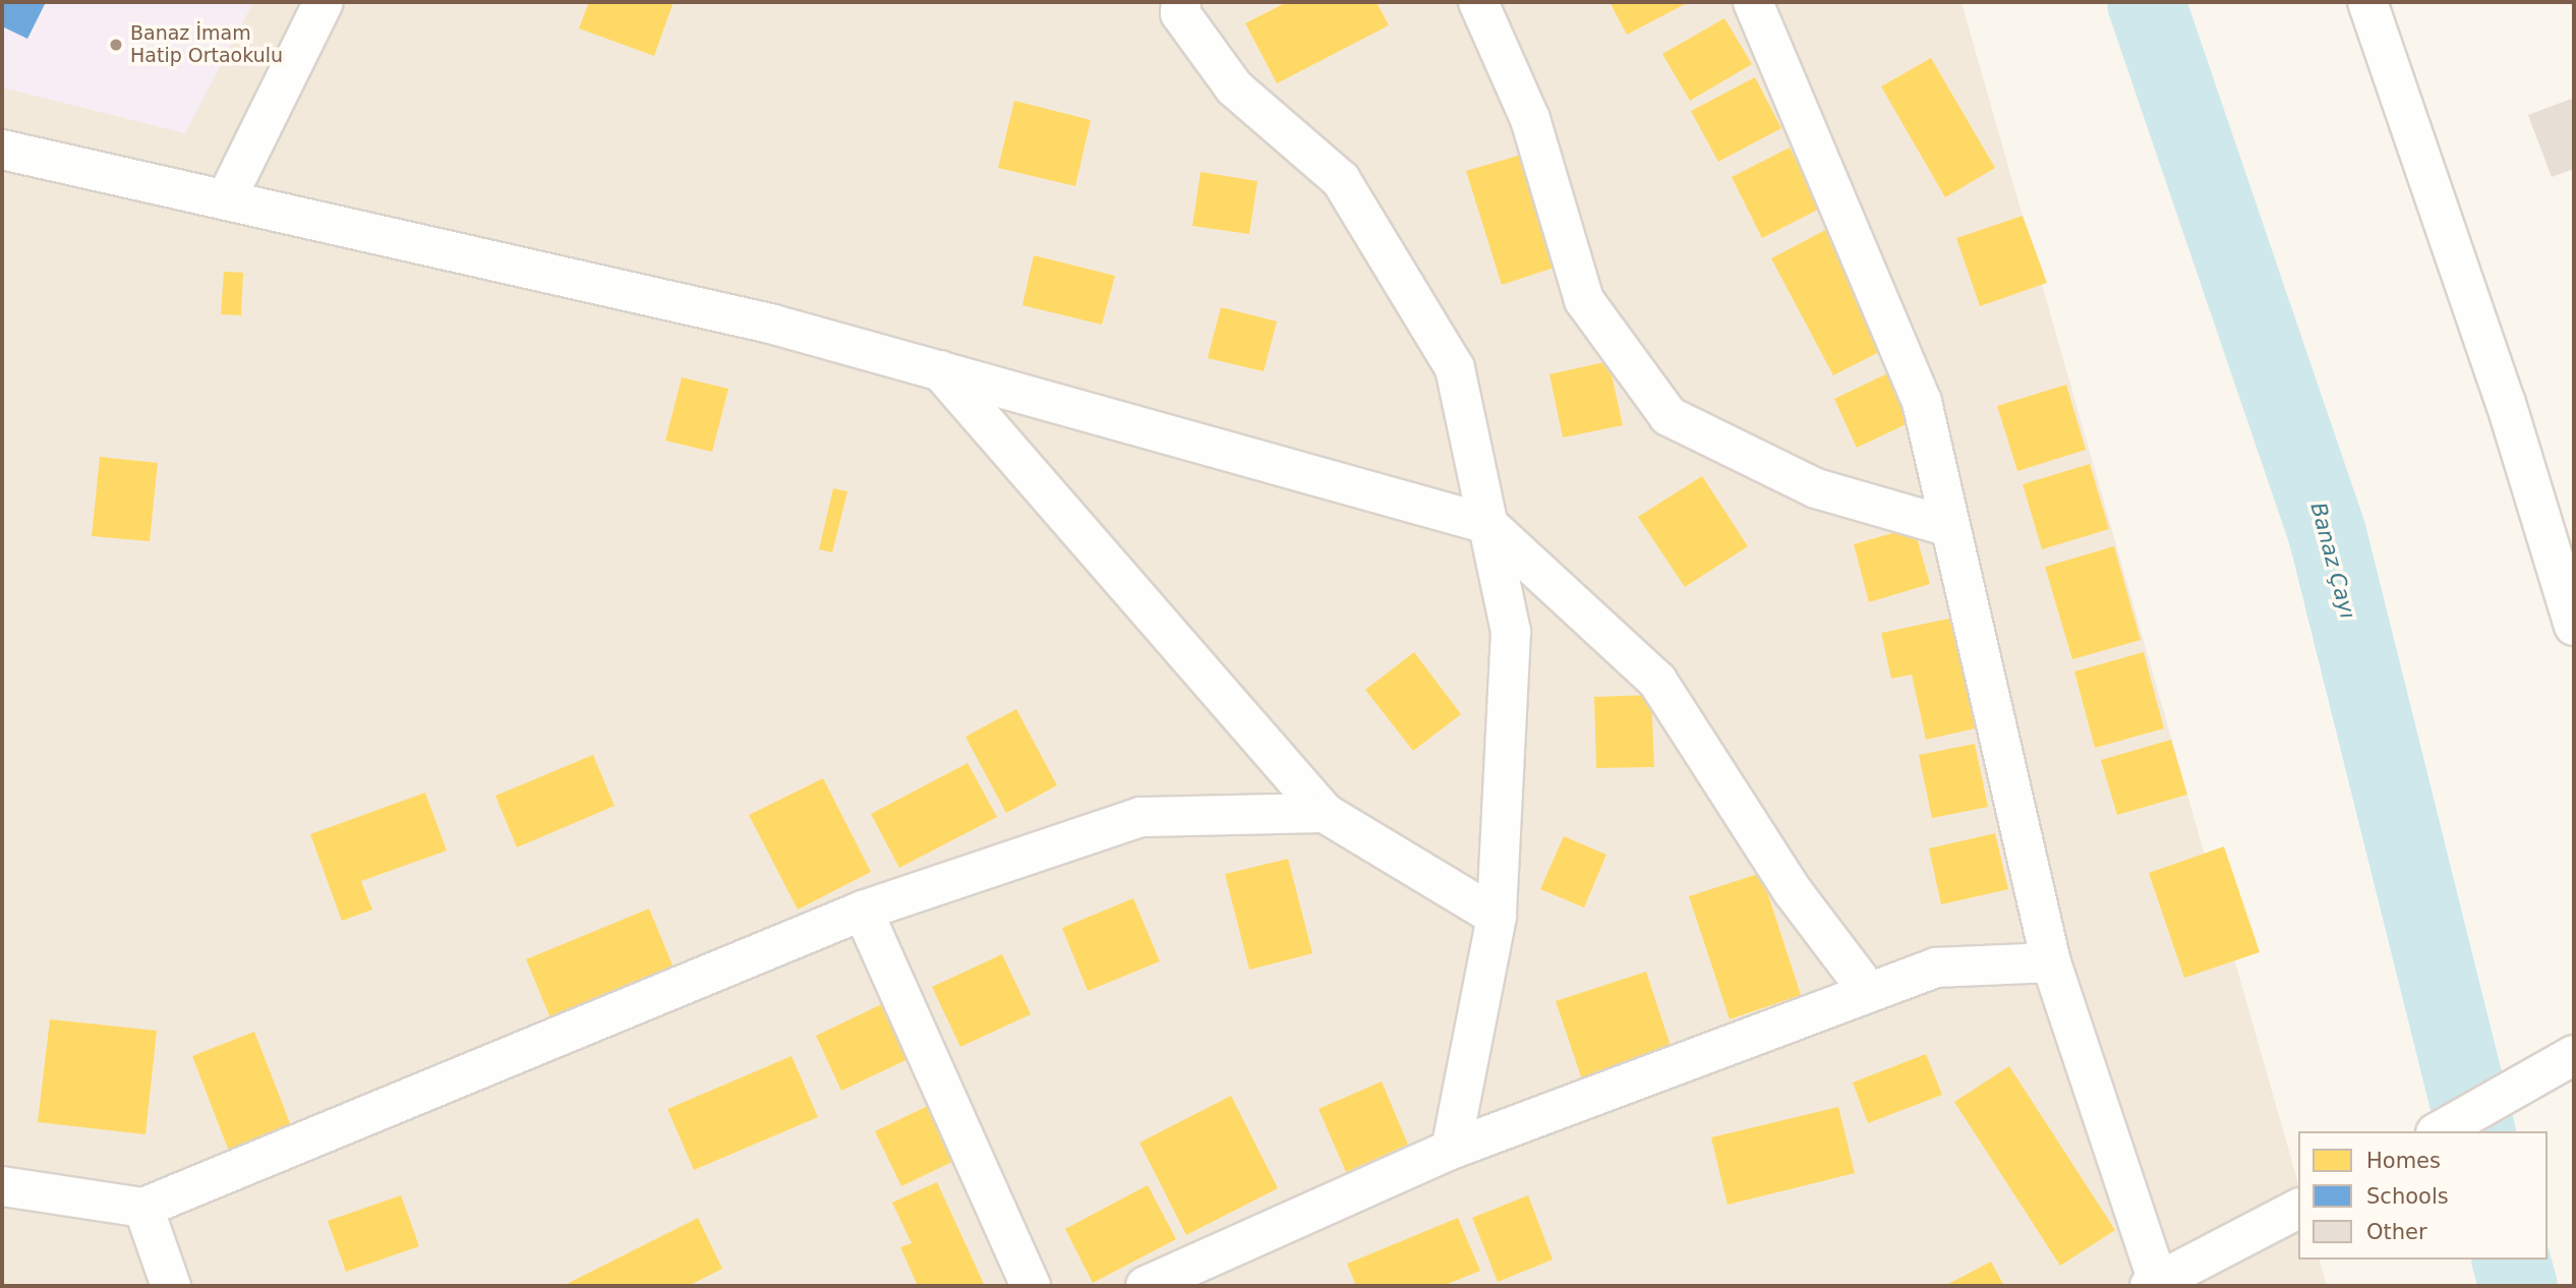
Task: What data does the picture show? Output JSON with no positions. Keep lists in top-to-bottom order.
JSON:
{
  "water": ["Banaz Çayı"],
  "places": ["Banaz İmam Hatip Ortaokulu"],
  "legend": ["Homes", "Schools", "Other"]
}
